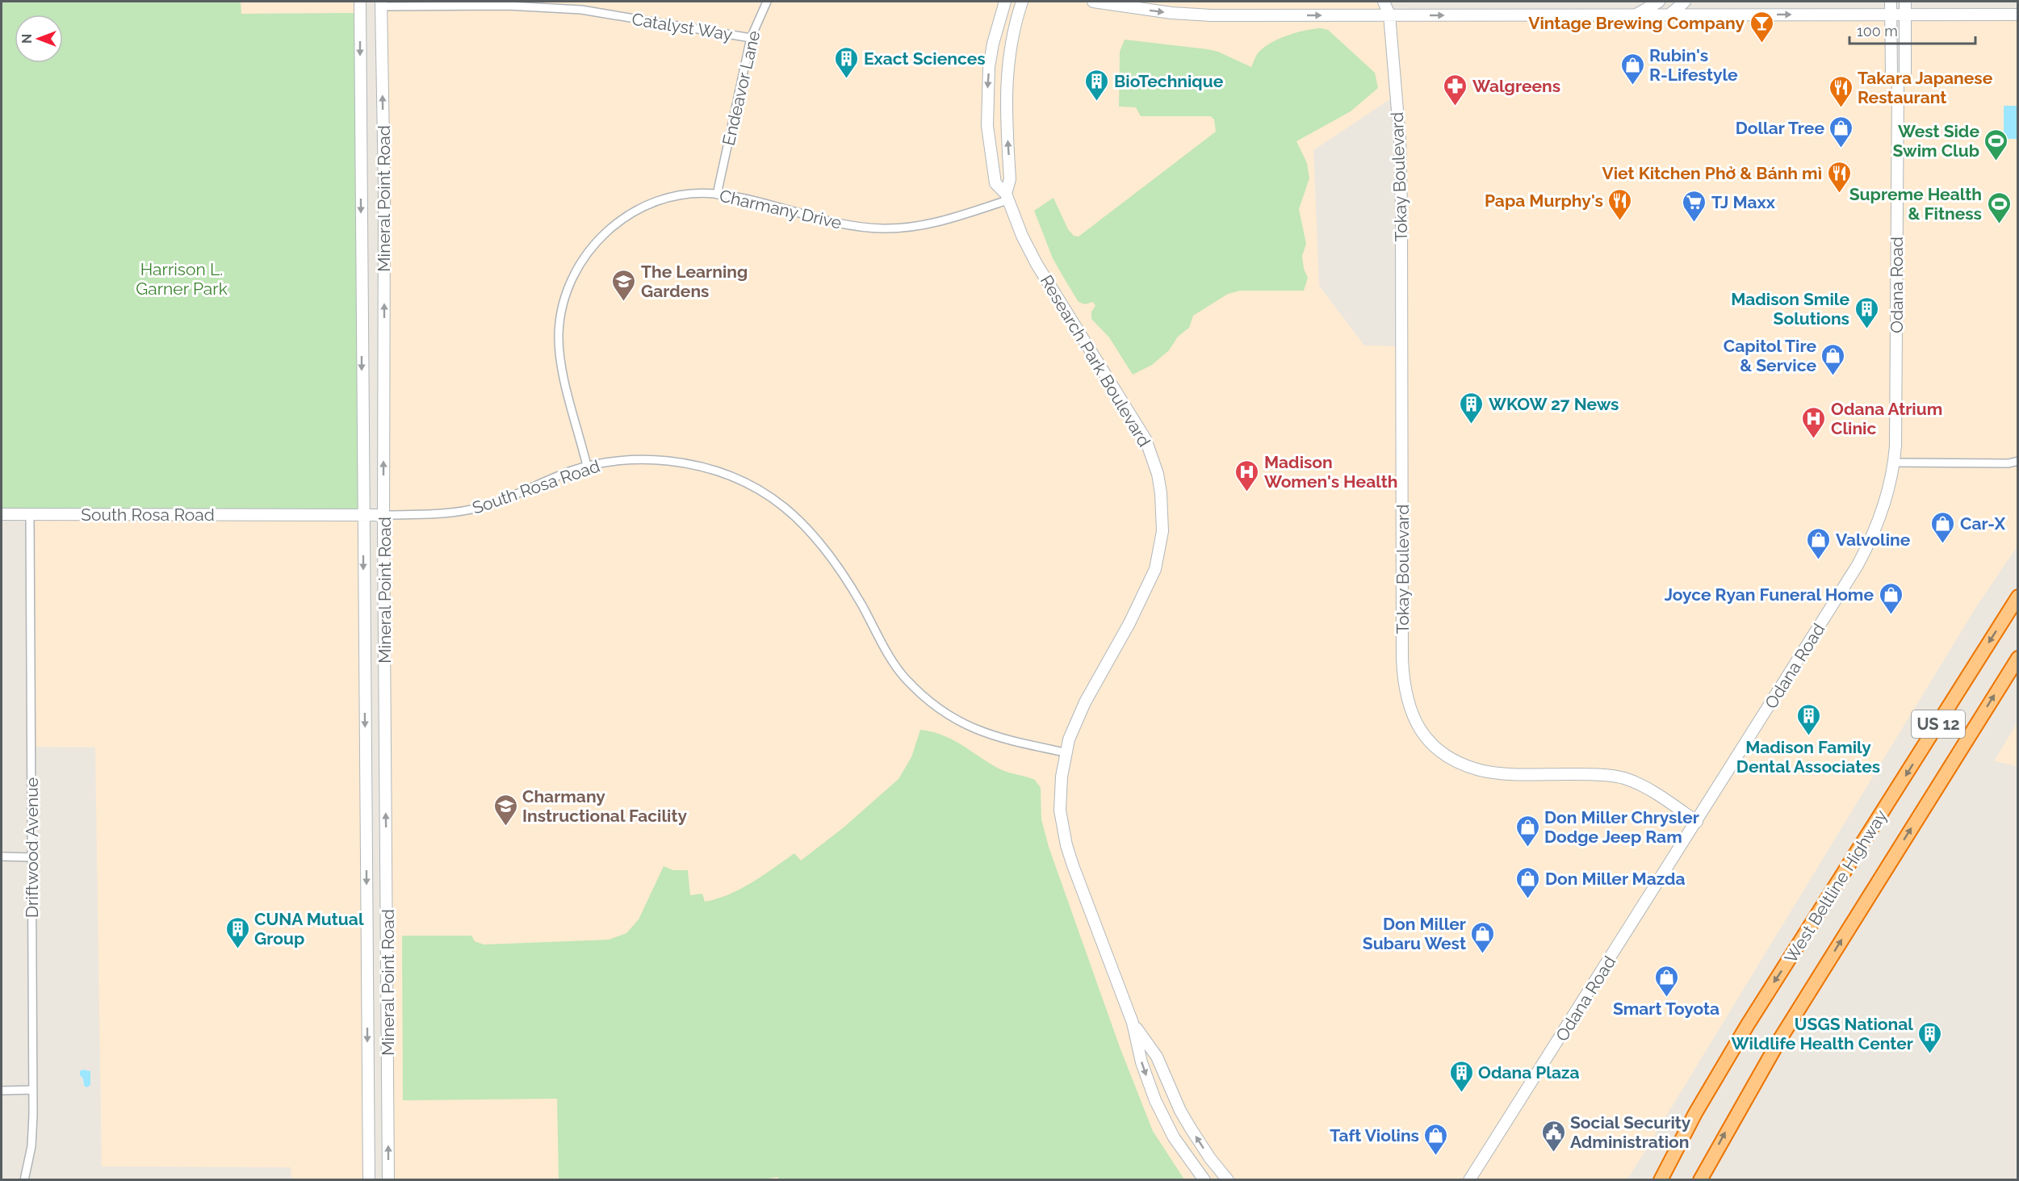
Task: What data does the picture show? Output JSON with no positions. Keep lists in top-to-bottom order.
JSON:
{
  "streets": {
    "highway": ["US 12", "West Beltline Highway"],
    "street": [
      "Catalyst Way",
      "Endeavor Lane",
      "Tokay Boulevard",
      "Mineral Point Road",
      "Charmany Drive",
      "Odana Road",
      "Research Park Boulevard",
      "South Rosa Road",
      "Driftwood Avenue"
    ]
  },
  "crossings": [
    ["Catalyst Way", "Endeavor Lane"],
    ["Catalyst Way", "Mineral Point Road"],
    ["Endeavor Lane", "Charmany Drive"],
    ["Tokay Boulevard", "Odana Road"],
    ["Mineral Point Road", "South Rosa Road"],
    ["Charmany Drive", "Research Park Boulevard"],
    ["Charmany Drive", "South Rosa Road"],
    ["Research Park Boulevard", "South Rosa Road"],
    ["South Rosa Road", "Driftwood Avenue"]
  ],
  "parks": ["Harrison L. Garner Park"],
  "places": {
    "bar": ["Vintage Brewing Company"],
    "building": [
      "Exact Sciences",
      "BioTechnique",
      "Madison Smile Solutions",
      "WKOW 27 News",
      "Madison Family Dental Associates",
      "CUNA Mutual Group",
      "USGS National Wildlife Health Center",
      "Odana Plaza"
    ],
    "shop": [
      "Rubin's R-Lifestyle",
      "Dollar Tree",
      "Capitol Tire & Service",
      "Car-X",
      "Valvoline",
      "Joyce Ryan Funeral Home",
      "Don Miller Chrysler Dodge Jeep Ram",
      "Don Miller Mazda",
      "Don Miller Subaru West",
      "Smart Toyota",
      "Taft Violins"
    ],
    "pharmacy": ["Walgreens"],
    "restaurant": ["Takara Japanese Restaurant", "Viet Kitchen Phở & Bánh mì", "Papa Murphy's"],
    "sports": ["West Side Swim Club", "Supreme Health & Fitness"],
    "supermarket": ["TJ Maxx"],
    "school or university": ["The Learning Gardens", "Charmany Instructional Facility"],
    "hospital": ["Odana Atrium Clinic", "Madison Women's Health"],
    "public building": ["Social Security Administration"]
  },
  "scale_bar": "100 m",
  "north": "left"
}
